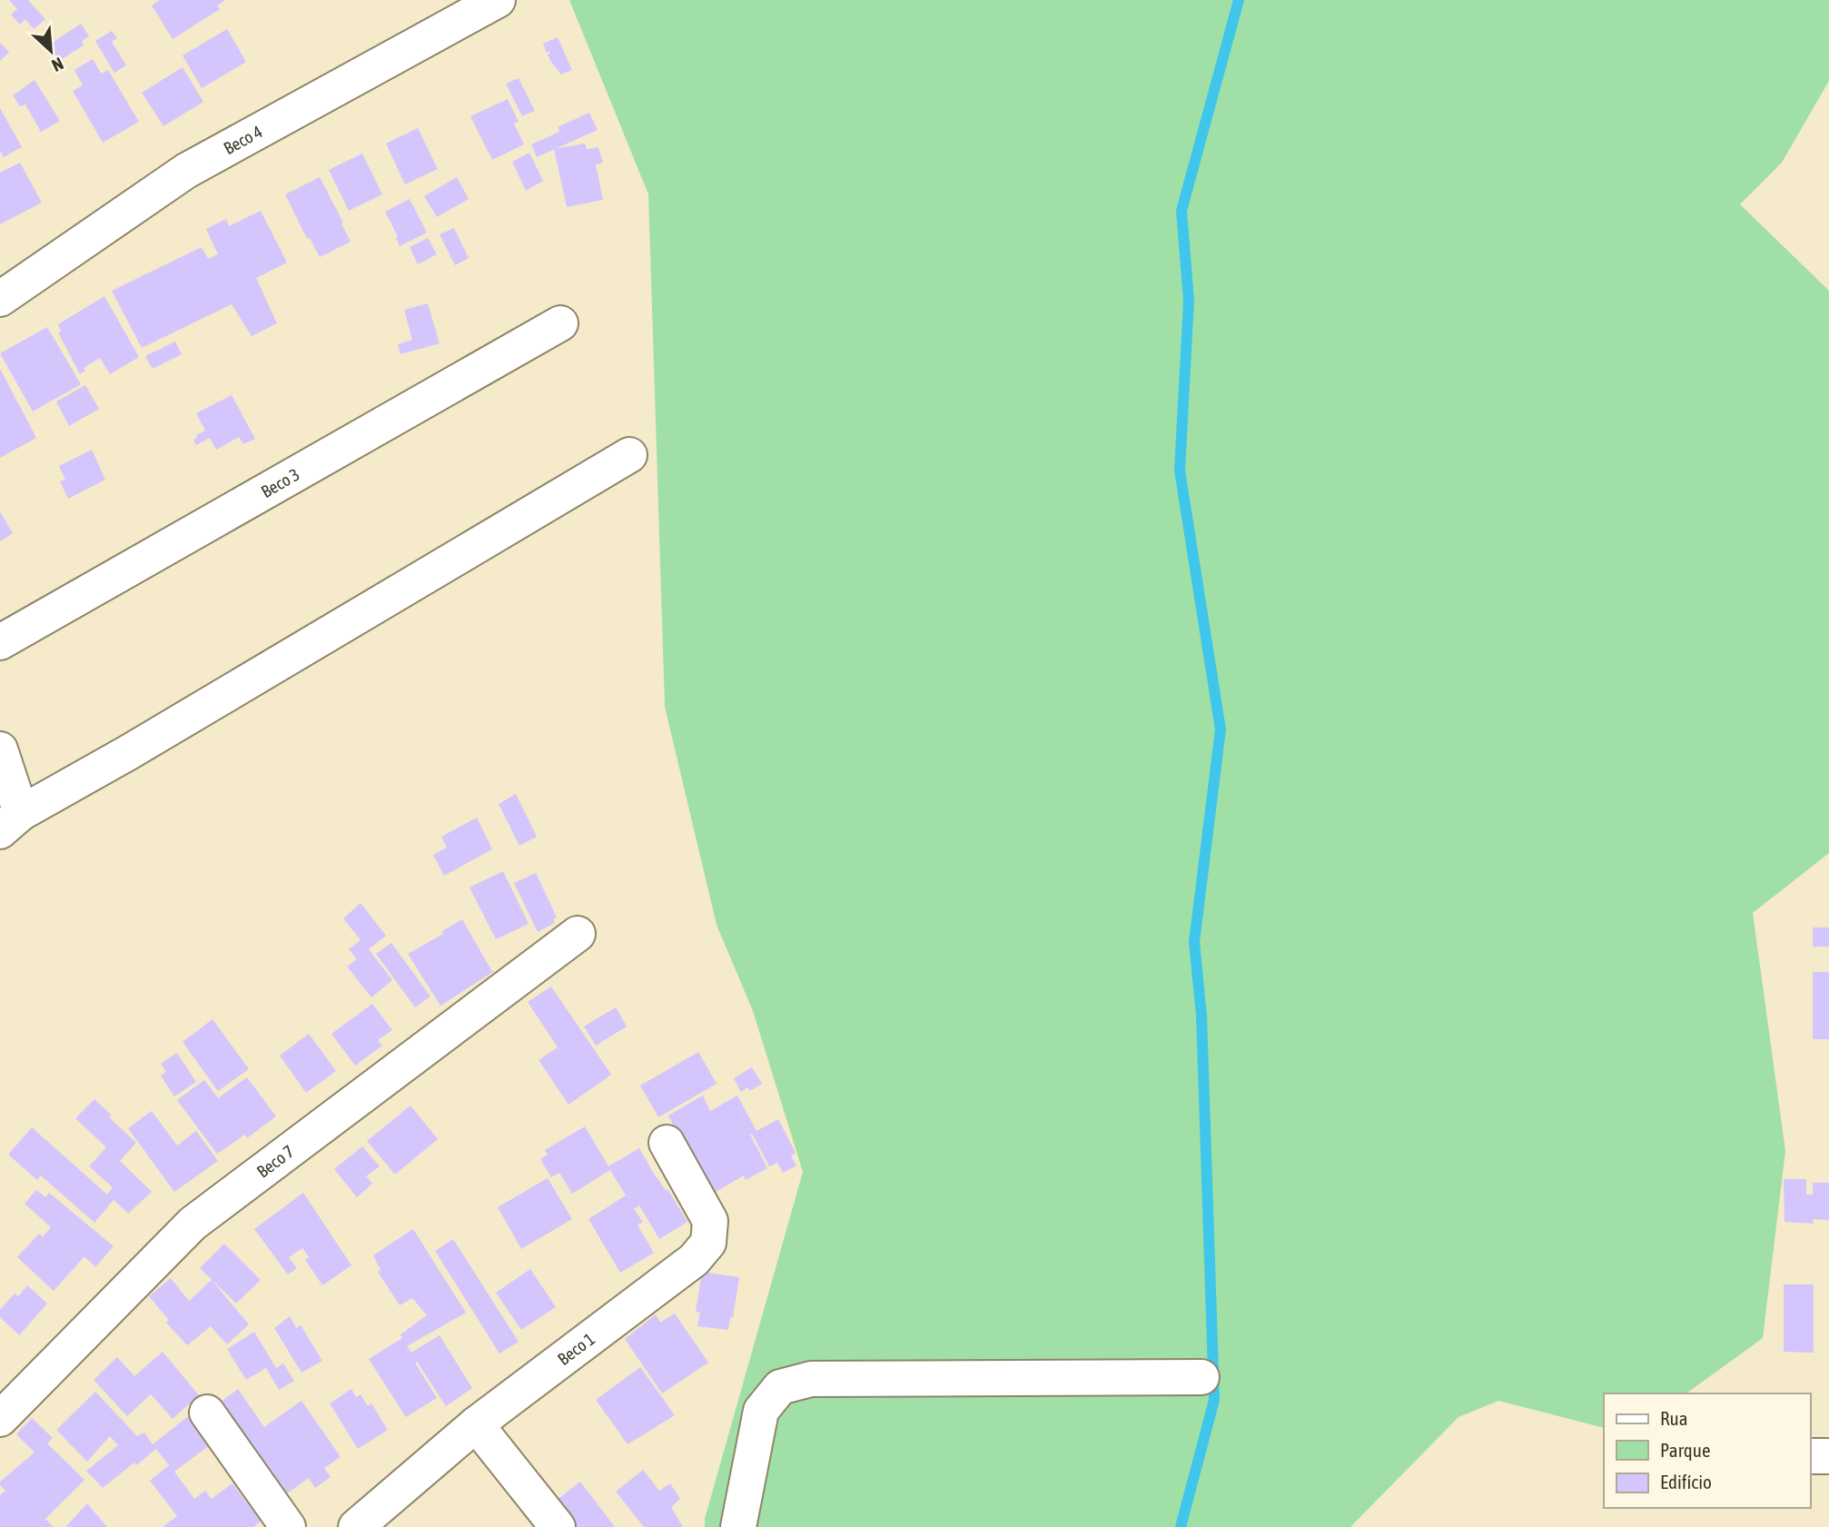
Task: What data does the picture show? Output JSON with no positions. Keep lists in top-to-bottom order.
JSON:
{
  "streets": {
    "lane": [
      "Beco 4",
      "Beco 3",
      "Beco 7",
      "Beco 1"
    ]
  },
  "legend": ["Rua", "Parque", "Edifício"],
  "north": "bottom right"
}
